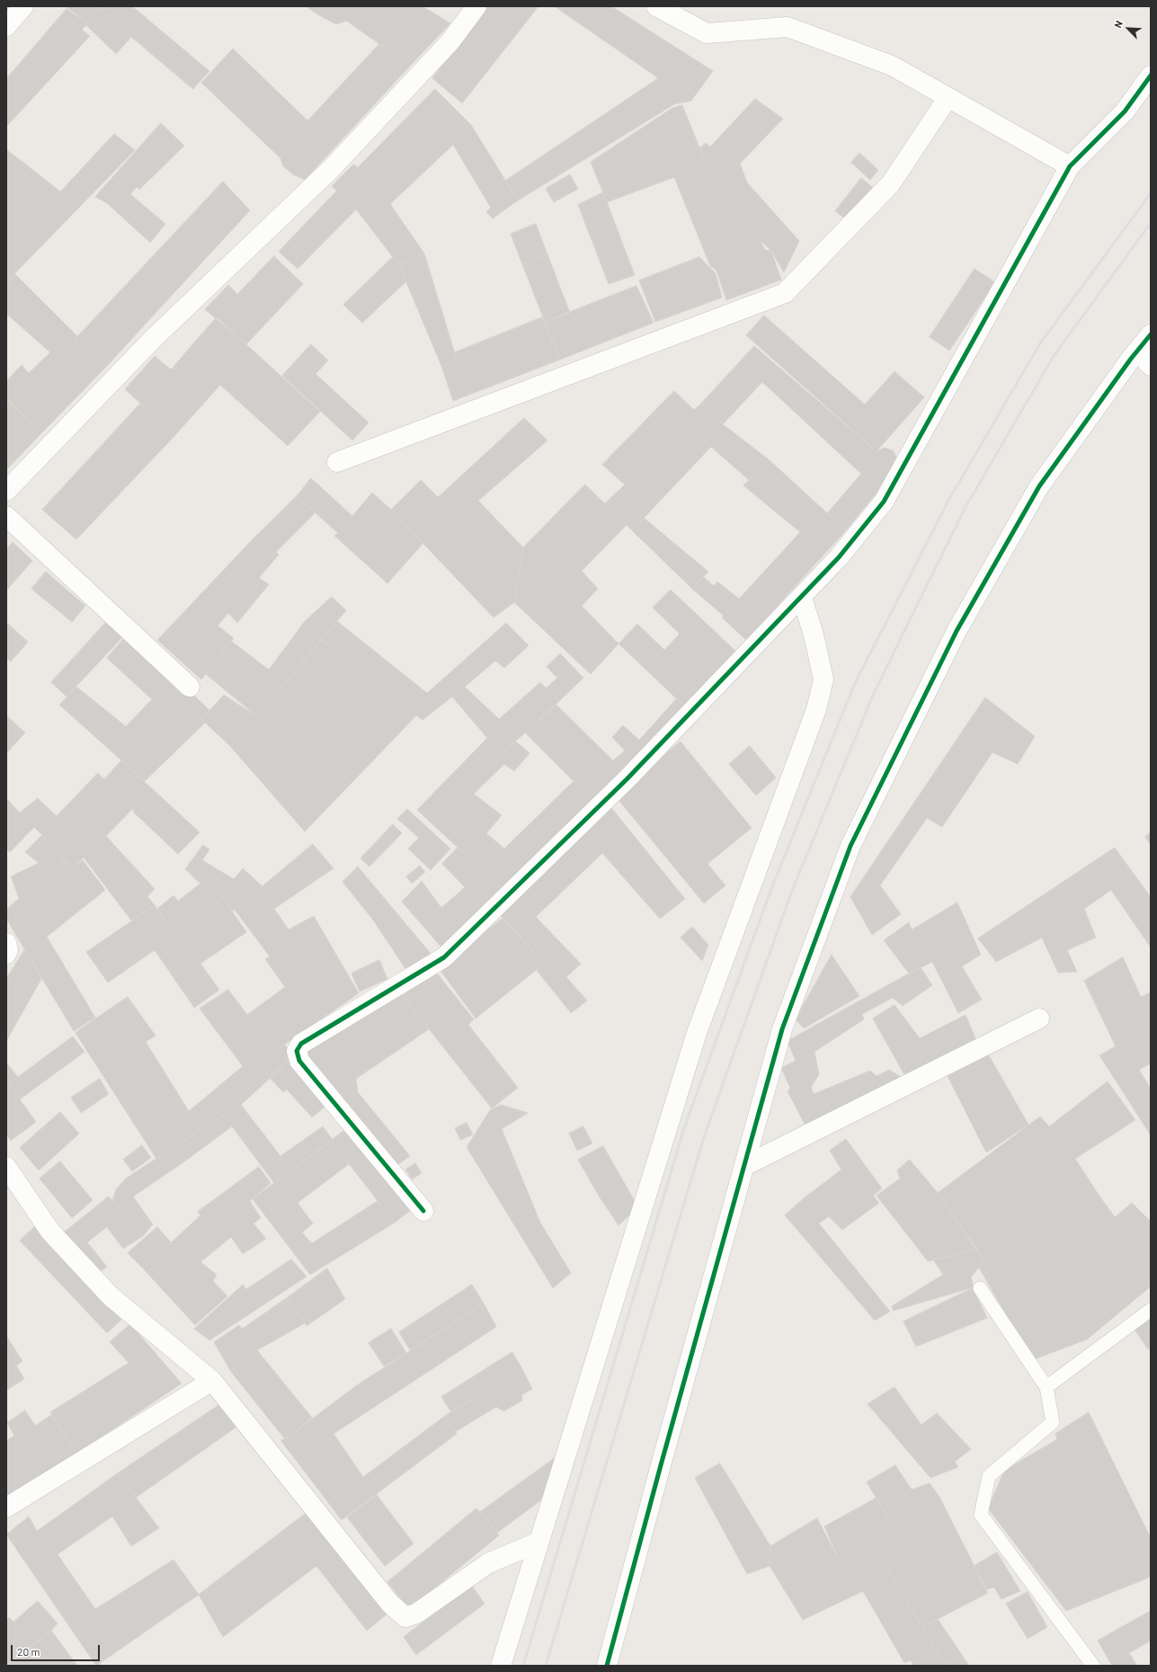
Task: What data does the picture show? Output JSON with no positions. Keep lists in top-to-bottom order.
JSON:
{
  "scale_bar": "20 m",
  "north": "top left"
}
